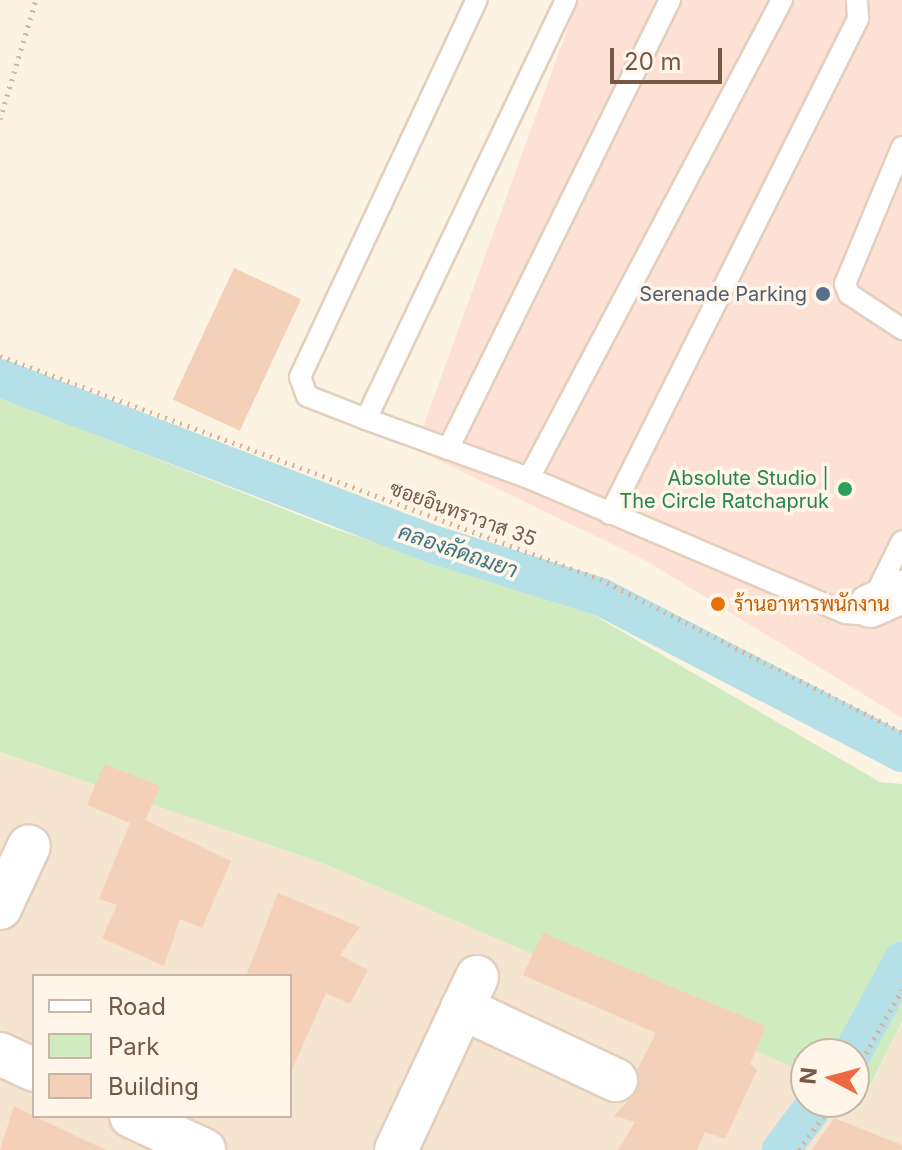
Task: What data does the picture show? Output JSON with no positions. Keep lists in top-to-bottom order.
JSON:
{
  "streets": {
    "path": ["ซอยอินทราวาส 35"]
  },
  "water": ["คลองลัดถมยา"],
  "places": ["Serenade Parking", "Absolute Studio | The Circle Ratchapruk", "ร้านอาหารพนักงาน"],
  "legend": ["Road", "Park", "Building"],
  "scale_bar": "20 m",
  "north": "left"
}
